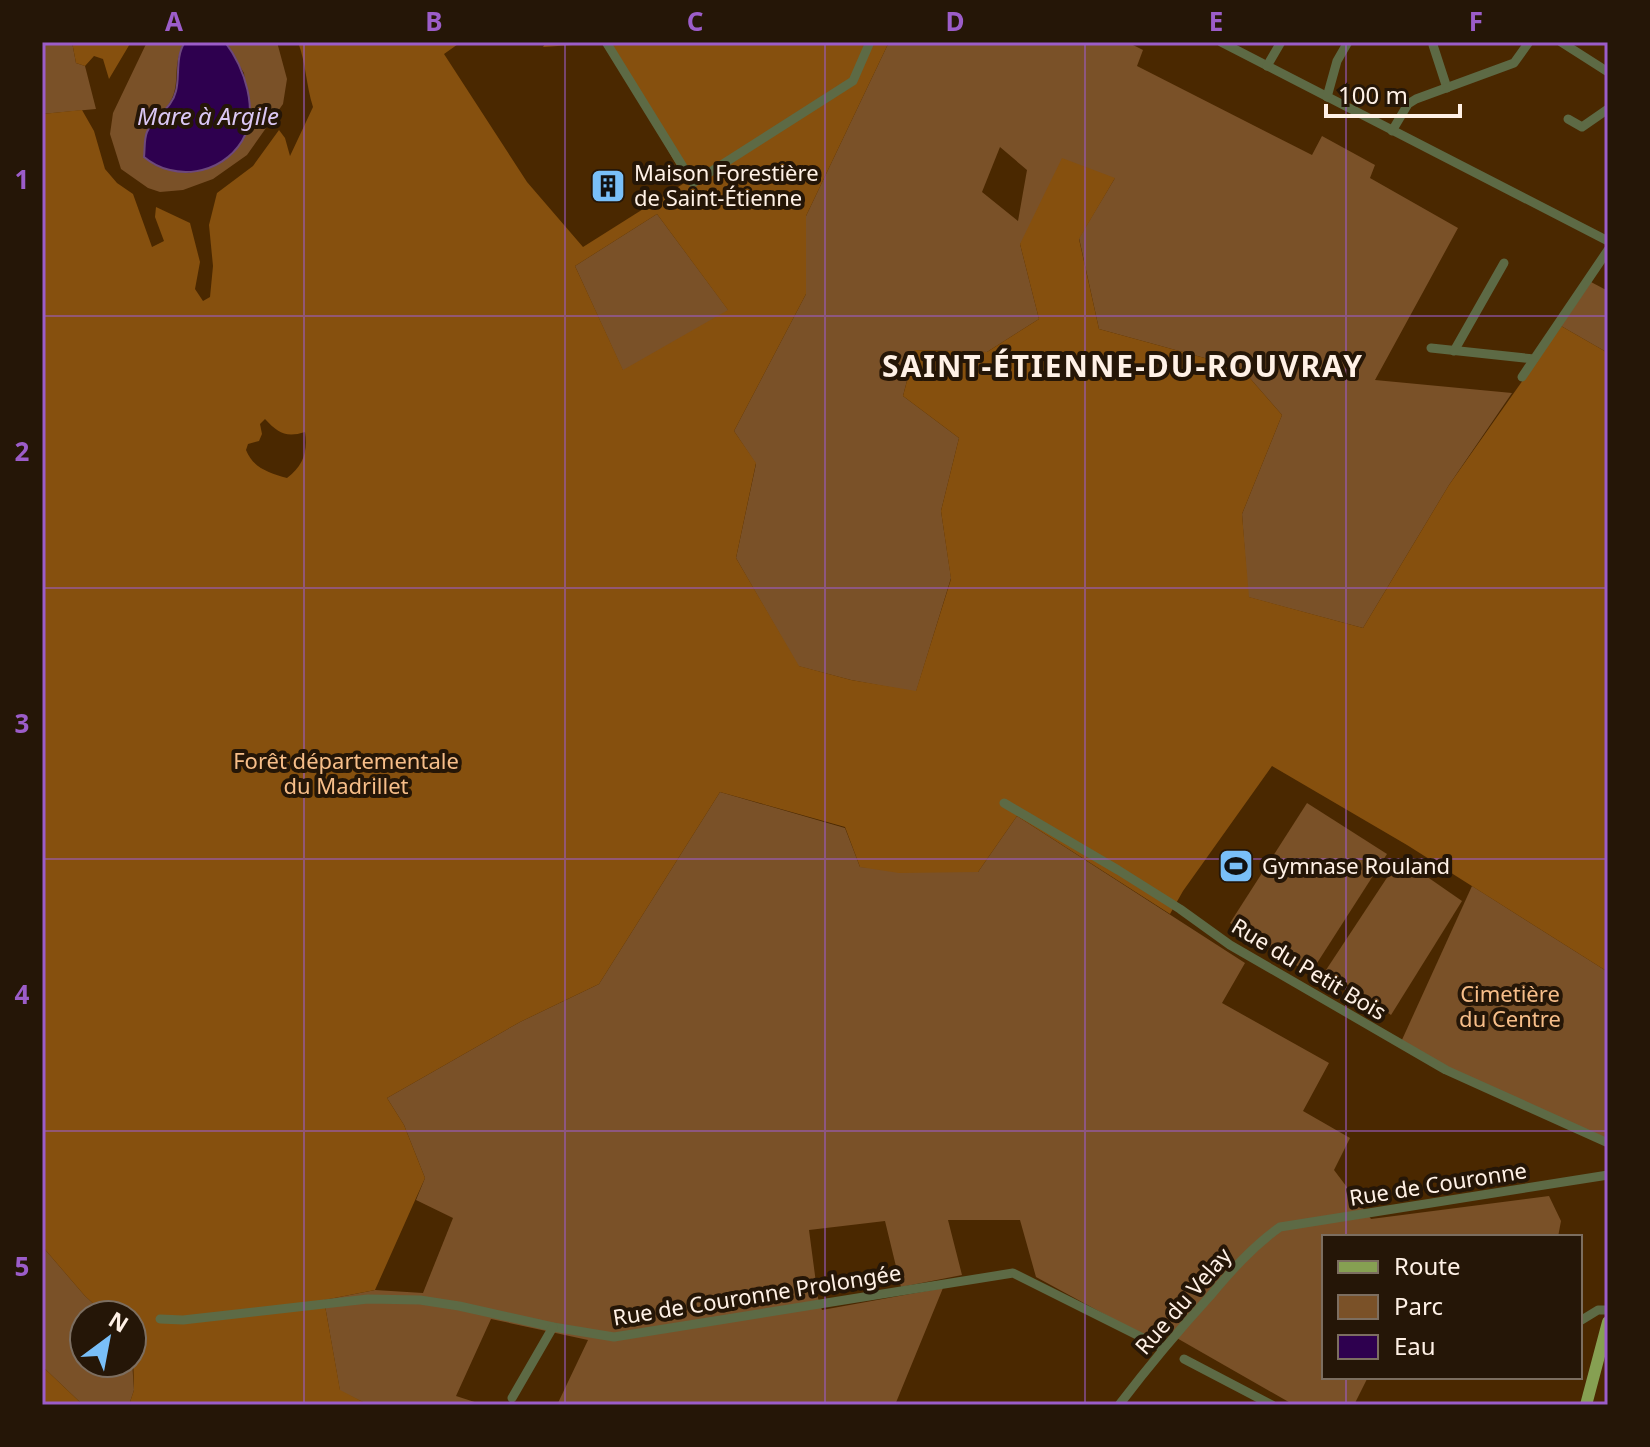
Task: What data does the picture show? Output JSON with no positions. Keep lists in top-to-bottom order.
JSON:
{
  "streets": {
    "street": [
      "Rue du Petit Bois",
      "Rue de Couronne",
      "Rue de Couronne Prolongée",
      "Rue du Velay"
    ]
  },
  "crossings": [
    ["Rue de Couronne", "Rue du Velay"],
    ["Rue de Couronne Prolongée", "Rue du Velay"]
  ],
  "districts": ["SAINT-ÉTIENNE-DU-ROUVRAY"],
  "water": ["Mare à Argile"],
  "parks": ["Forêt départementale du Madrillet", "Cimetière du Centre"],
  "places": {
    "building": ["Maison Forestière de Saint-Étienne"],
    "sports": ["Gymnase Rouland"]
  },
  "legend": ["Route", "Parc", "Eau"],
  "scale_bar": "100 m",
  "north": "top right",
  "grid": {
    "columns": [
      "A",
      "B",
      "C",
      "D",
      "E",
      "F"
    ],
    "rows": [
      "1",
      "2",
      "3",
      "4",
      "5"
    ]
  }
}
